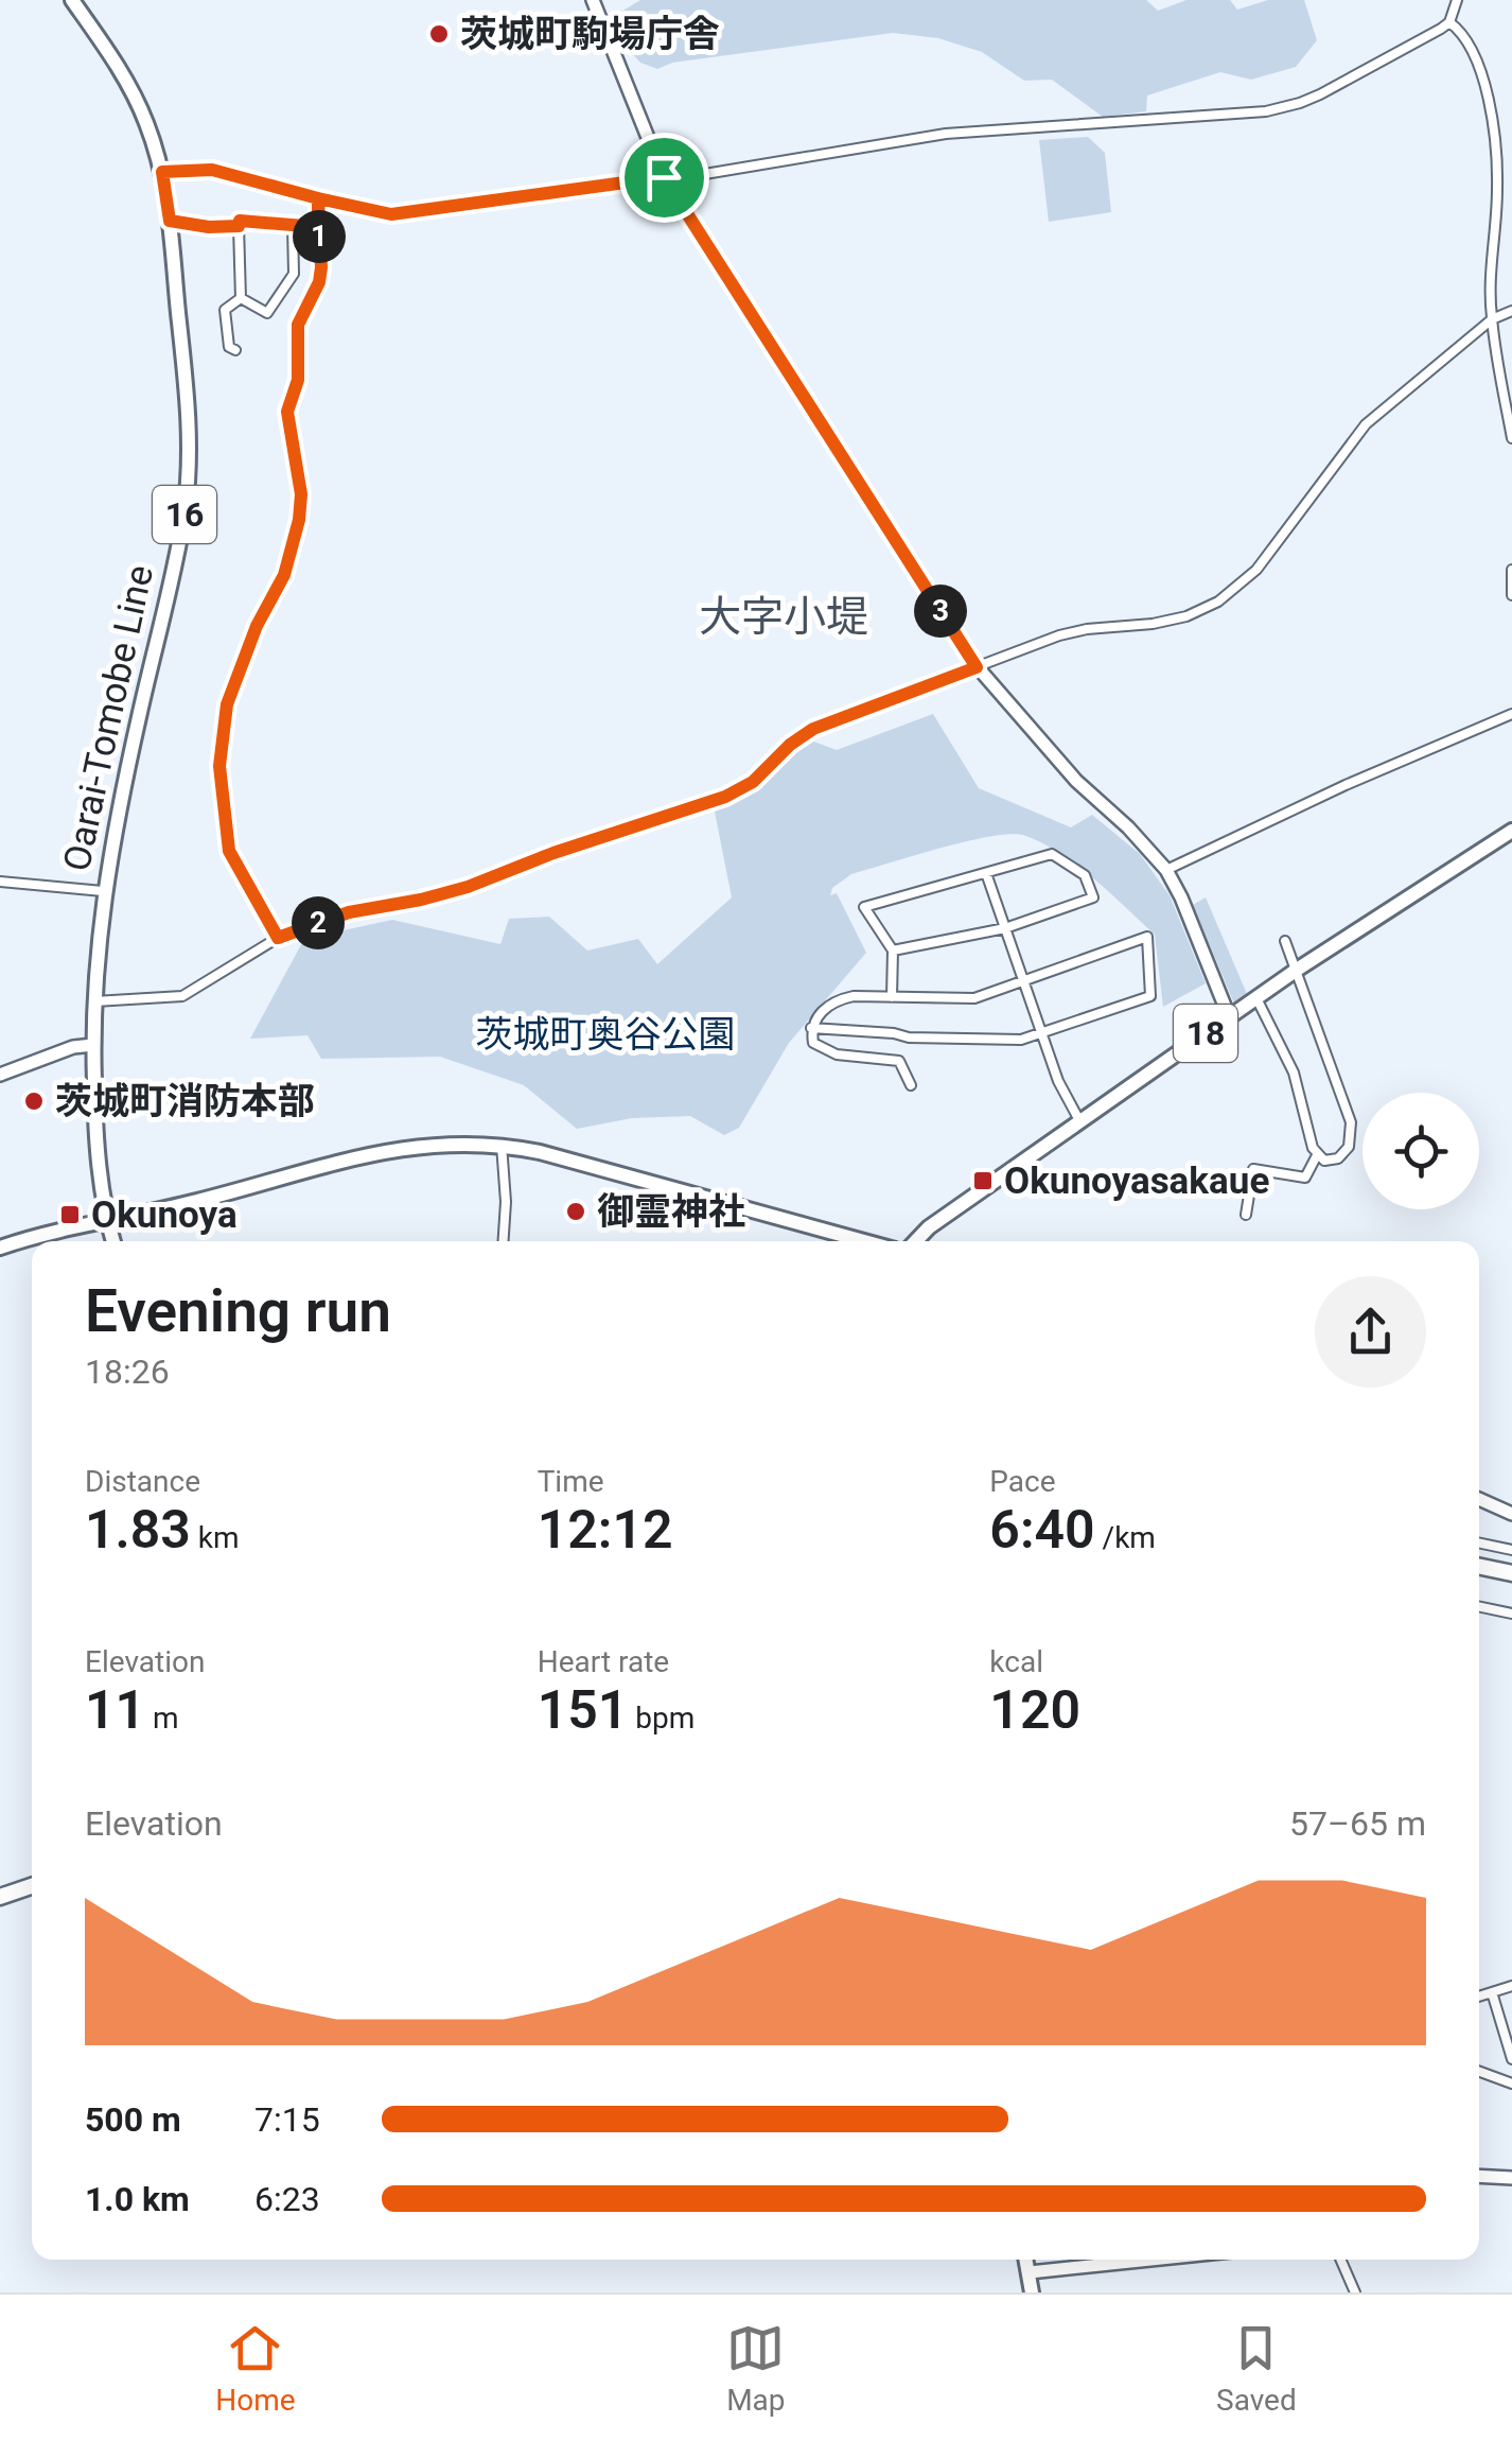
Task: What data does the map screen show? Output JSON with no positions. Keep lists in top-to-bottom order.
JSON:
{
  "streets": {
    "main road": ["16", "Oarai-Tomobe Line", "18"]
  },
  "districts": ["大字小堤"],
  "parks": ["茨城町奥谷公園"],
  "places": {
    "other": ["茨城町駒場庁舎", "茨城町消防本部", "御霊神社"],
    "transit": ["Okunoyasakaue", "Okunoya"]
  },
  "page": {
    "pins": ["1", "3", "2"],
    "heading": ["Evening run", "18:26"],
    "stats": [
      ["Distance", "1.83 km"],
      ["Time", "12:12"],
      ["Pace", "6:40 /km"],
      ["Elevation", "11 m"],
      ["Heart rate", "151 bpm"],
      ["kcal", "120"]
    ],
    "chart": ["Elevation", "57–65 m"],
    "list": [
      {
        "name": "500 m",
        "note": "7:15"
      },
      {
        "name": "1.0 km",
        "note": "6:23"
      }
    ],
    "tabs": ["Home", "Map", "Saved"]
  }
}
